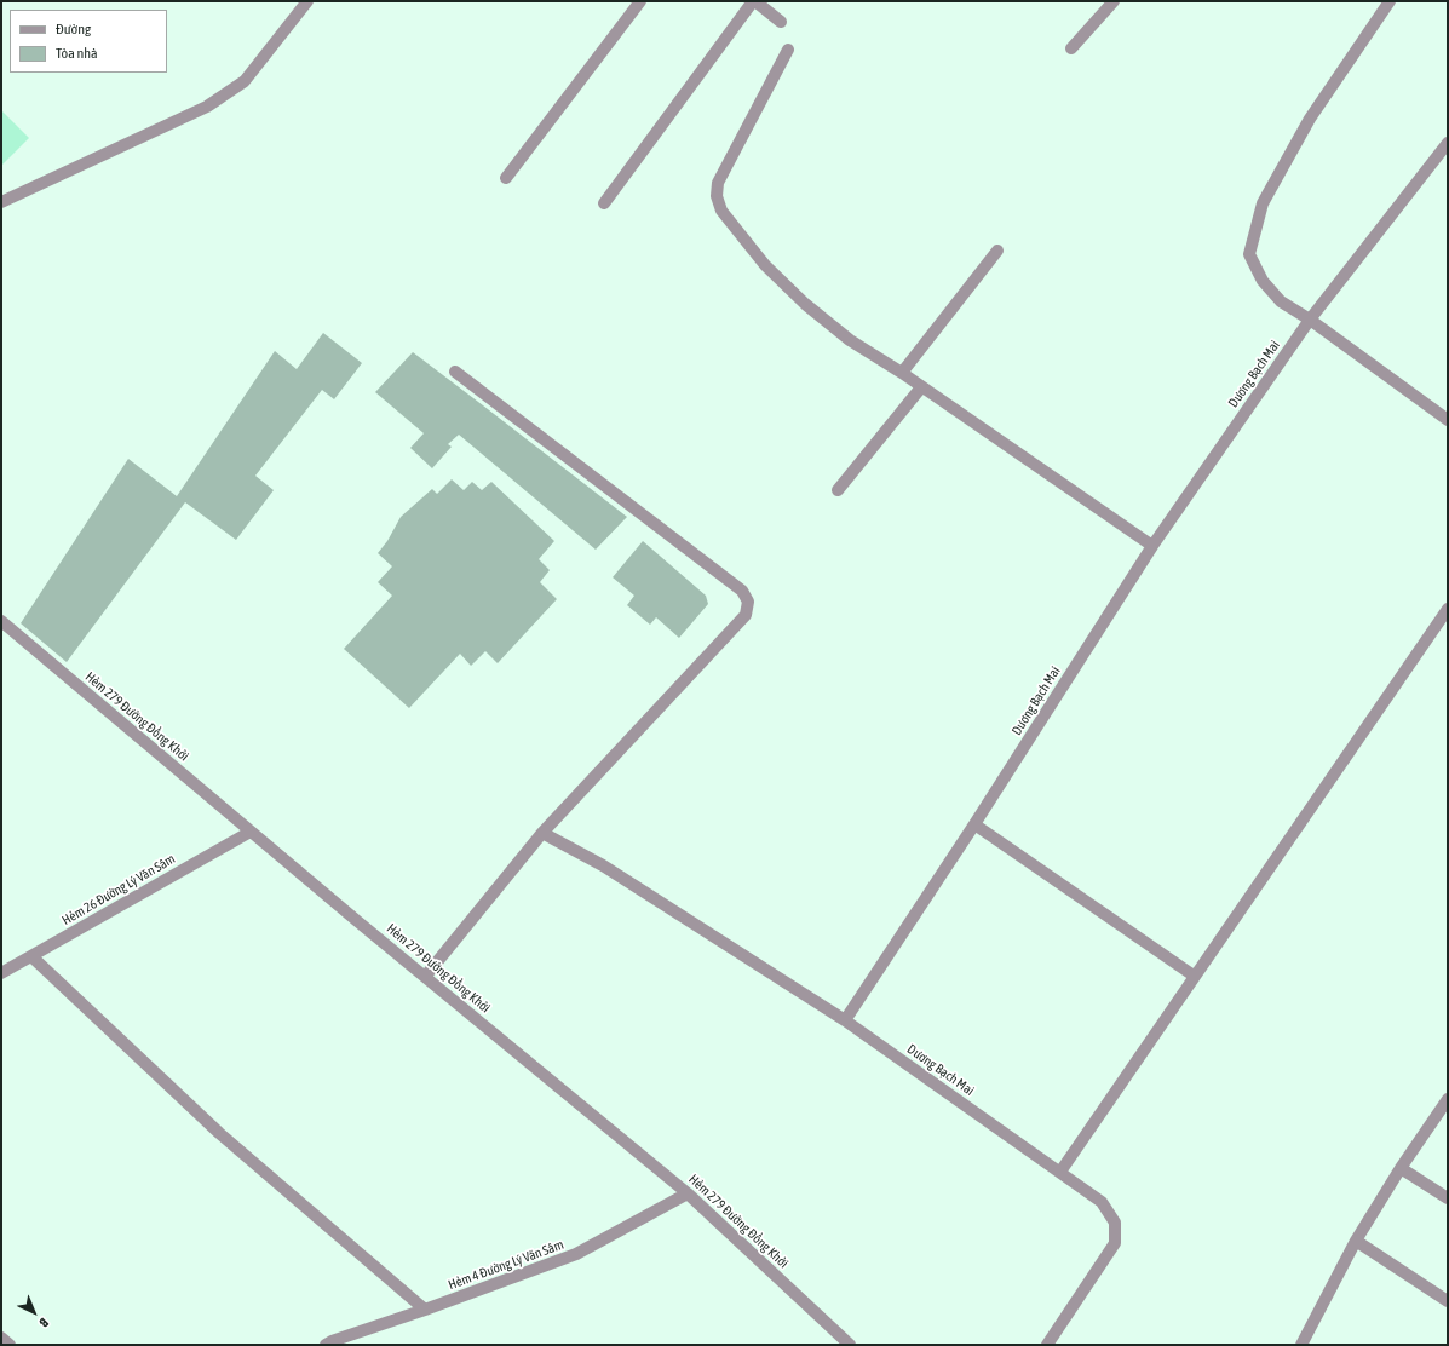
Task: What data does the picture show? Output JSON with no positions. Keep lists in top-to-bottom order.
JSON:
{
  "streets": {
    "street": [
      "Dương Bạch Mai",
      "Hẻm 279 Đường Đồng Khởi",
      "Hẻm 26 Đường Lý Văn Sâm",
      "Hẻm 4 Đường Lý Văn Sâm"
    ]
  },
  "crossings": [
    ["Hẻm 279 Đường Đồng Khởi", "Hẻm 26 Đường Lý Văn Sâm"],
    ["Hẻm 279 Đường Đồng Khởi", "Hẻm 4 Đường Lý Văn Sâm"]
  ],
  "legend": ["Đường", "Tòa nhà"],
  "north": "bottom right"
}
